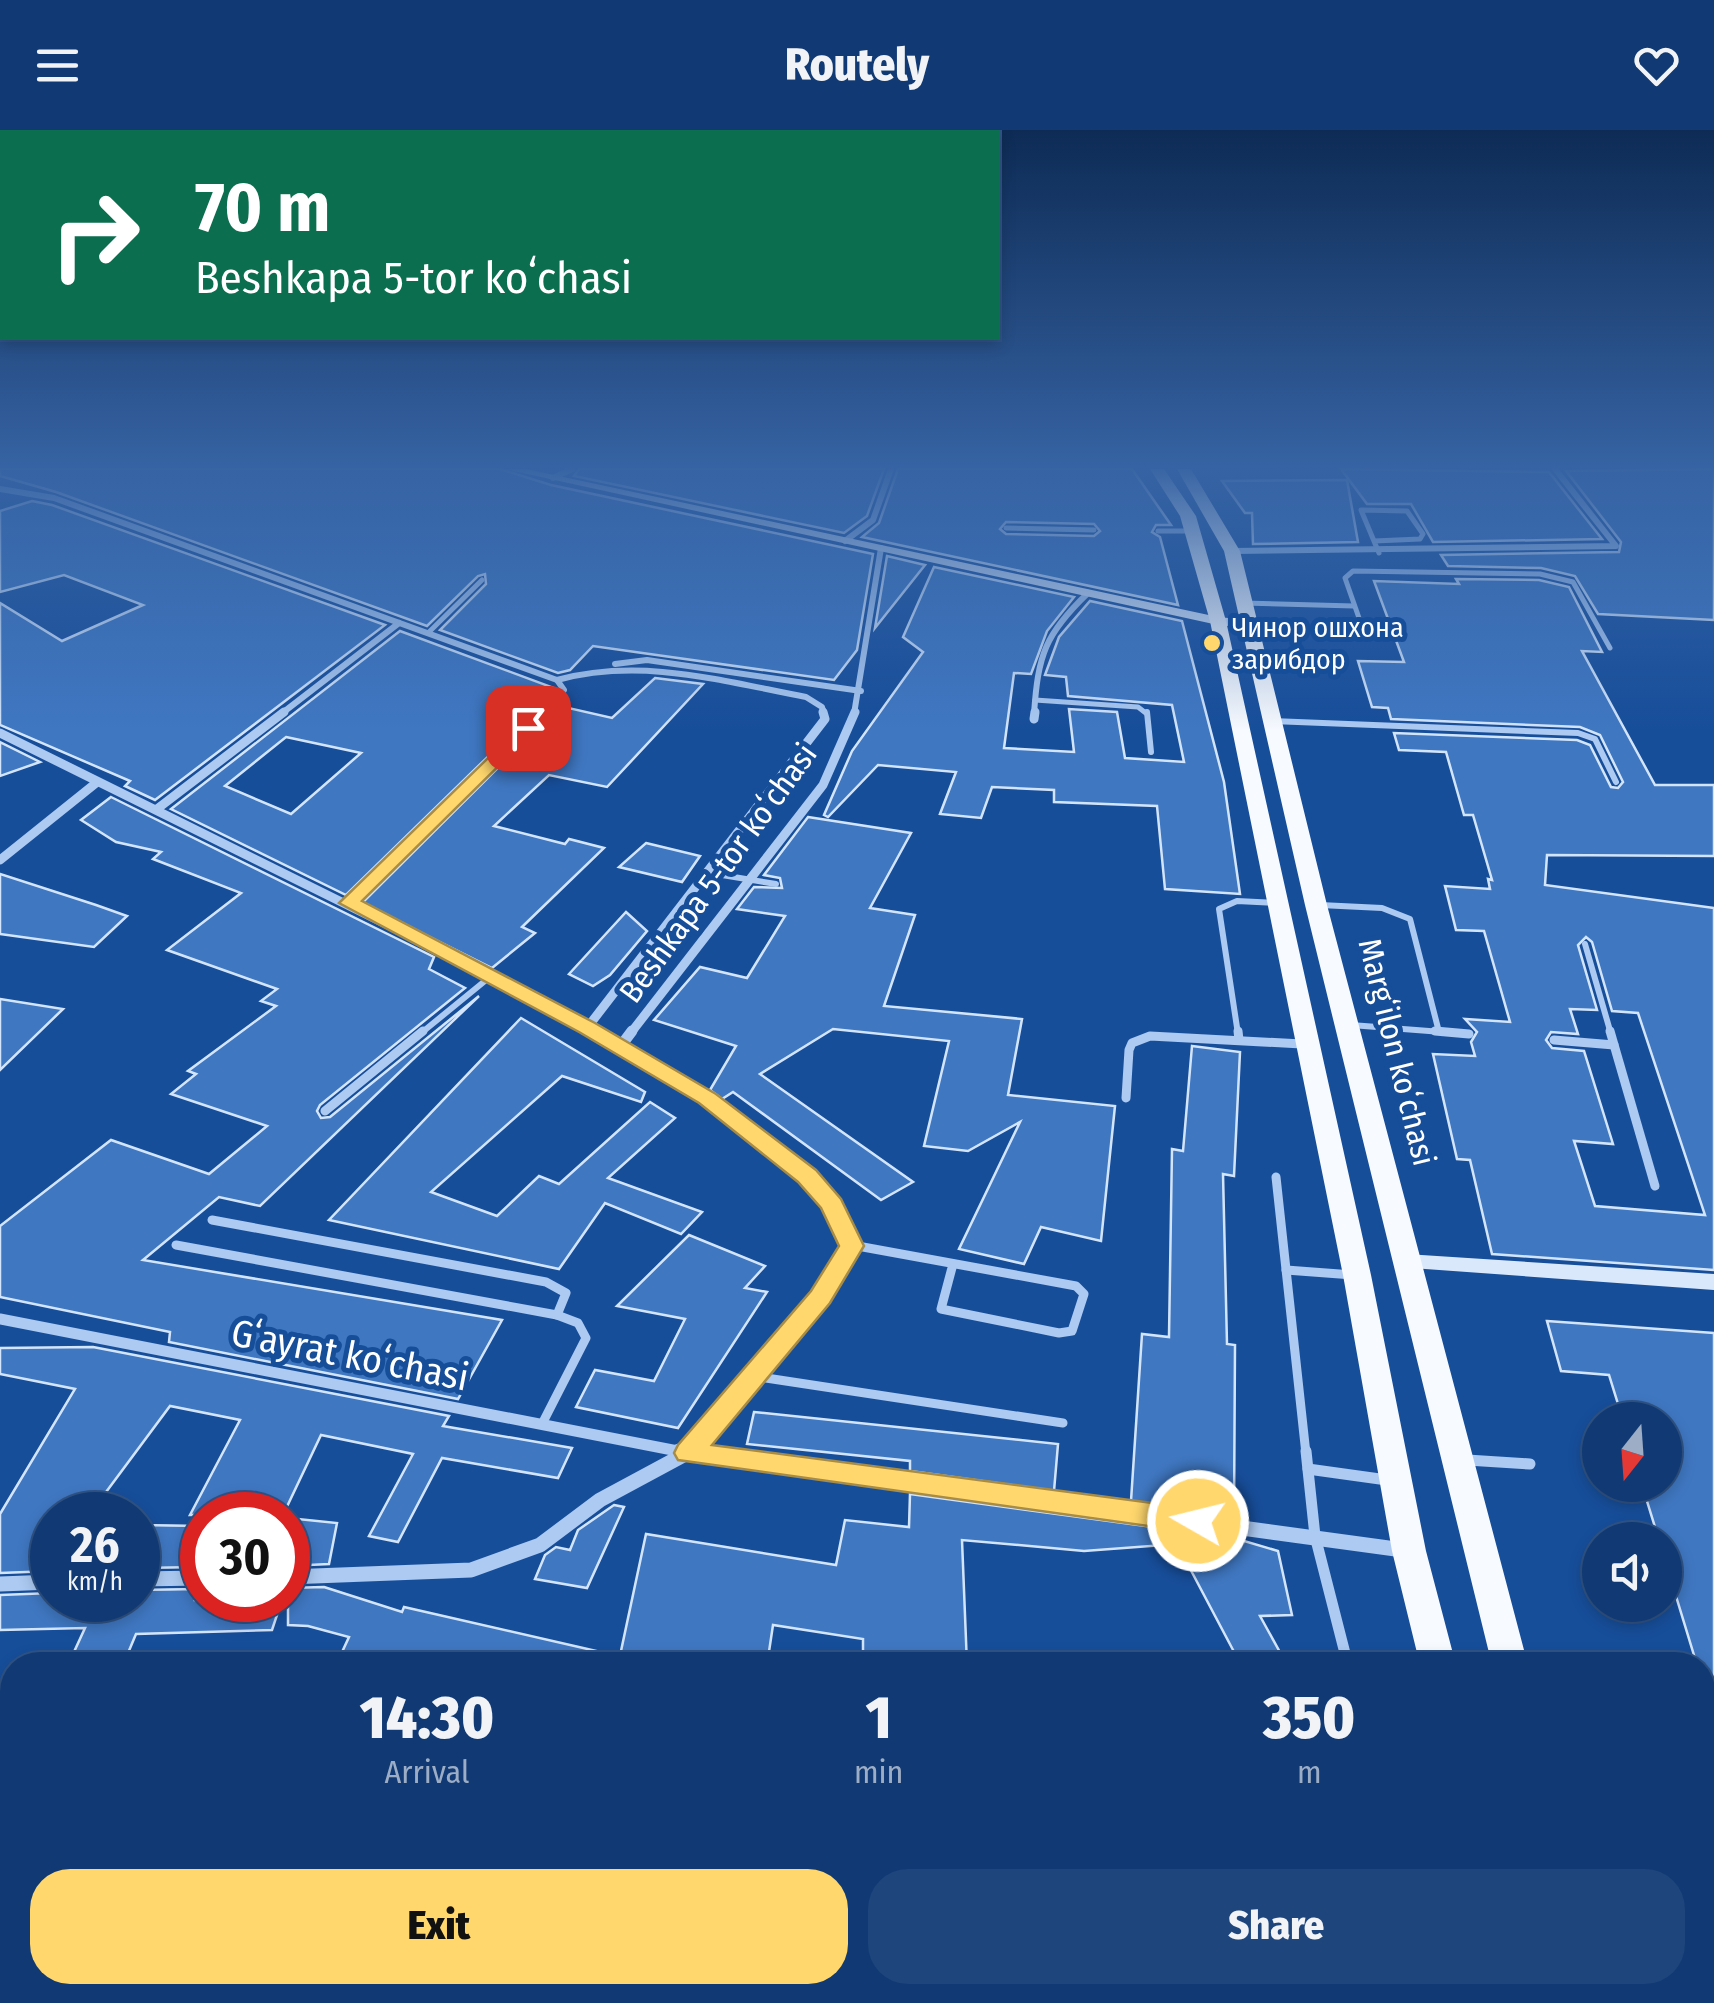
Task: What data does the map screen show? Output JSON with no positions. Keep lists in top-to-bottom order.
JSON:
{
  "streets": {
    "main road": ["Margʻilon koʻchasi"],
    "street": ["Beshkapa 5-tor koʻchasi", "Gʻayrat koʻchasi"]
  },
  "places": ["Чинор ошхона зарибдор"],
  "north": "bottom",
  "page": {
    "header": "Routely",
    "turn": ["70 m", "Beshkapa 5-tor koʻchasi"],
    "speed": "26 km/h",
    "limit": "30",
    "eta": [
      "14:30",
      "Arrival",
      "1",
      "min",
      "350",
      "m"
    ],
    "buttons": ["Exit", "Share"]
  }
}
